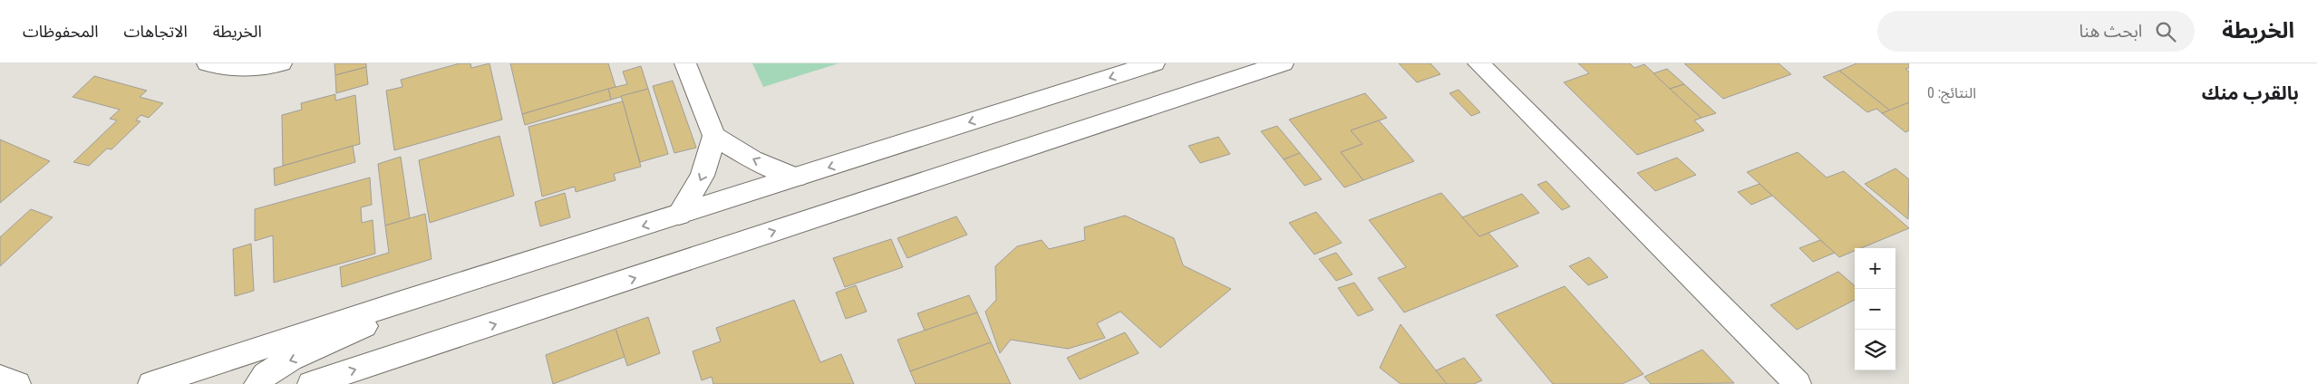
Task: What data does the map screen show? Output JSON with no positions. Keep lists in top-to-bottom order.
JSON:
{
  "page": {
    "header": "الخريطة",
    "search": "ابحث هنا",
    "nav": ["الخريطة", "الاتجاهات", "المحفوظات"],
    "heading": ["بالقرب منك", "النتائج: 0"],
    "map_buttons": ["+", "−"]
  }
}
